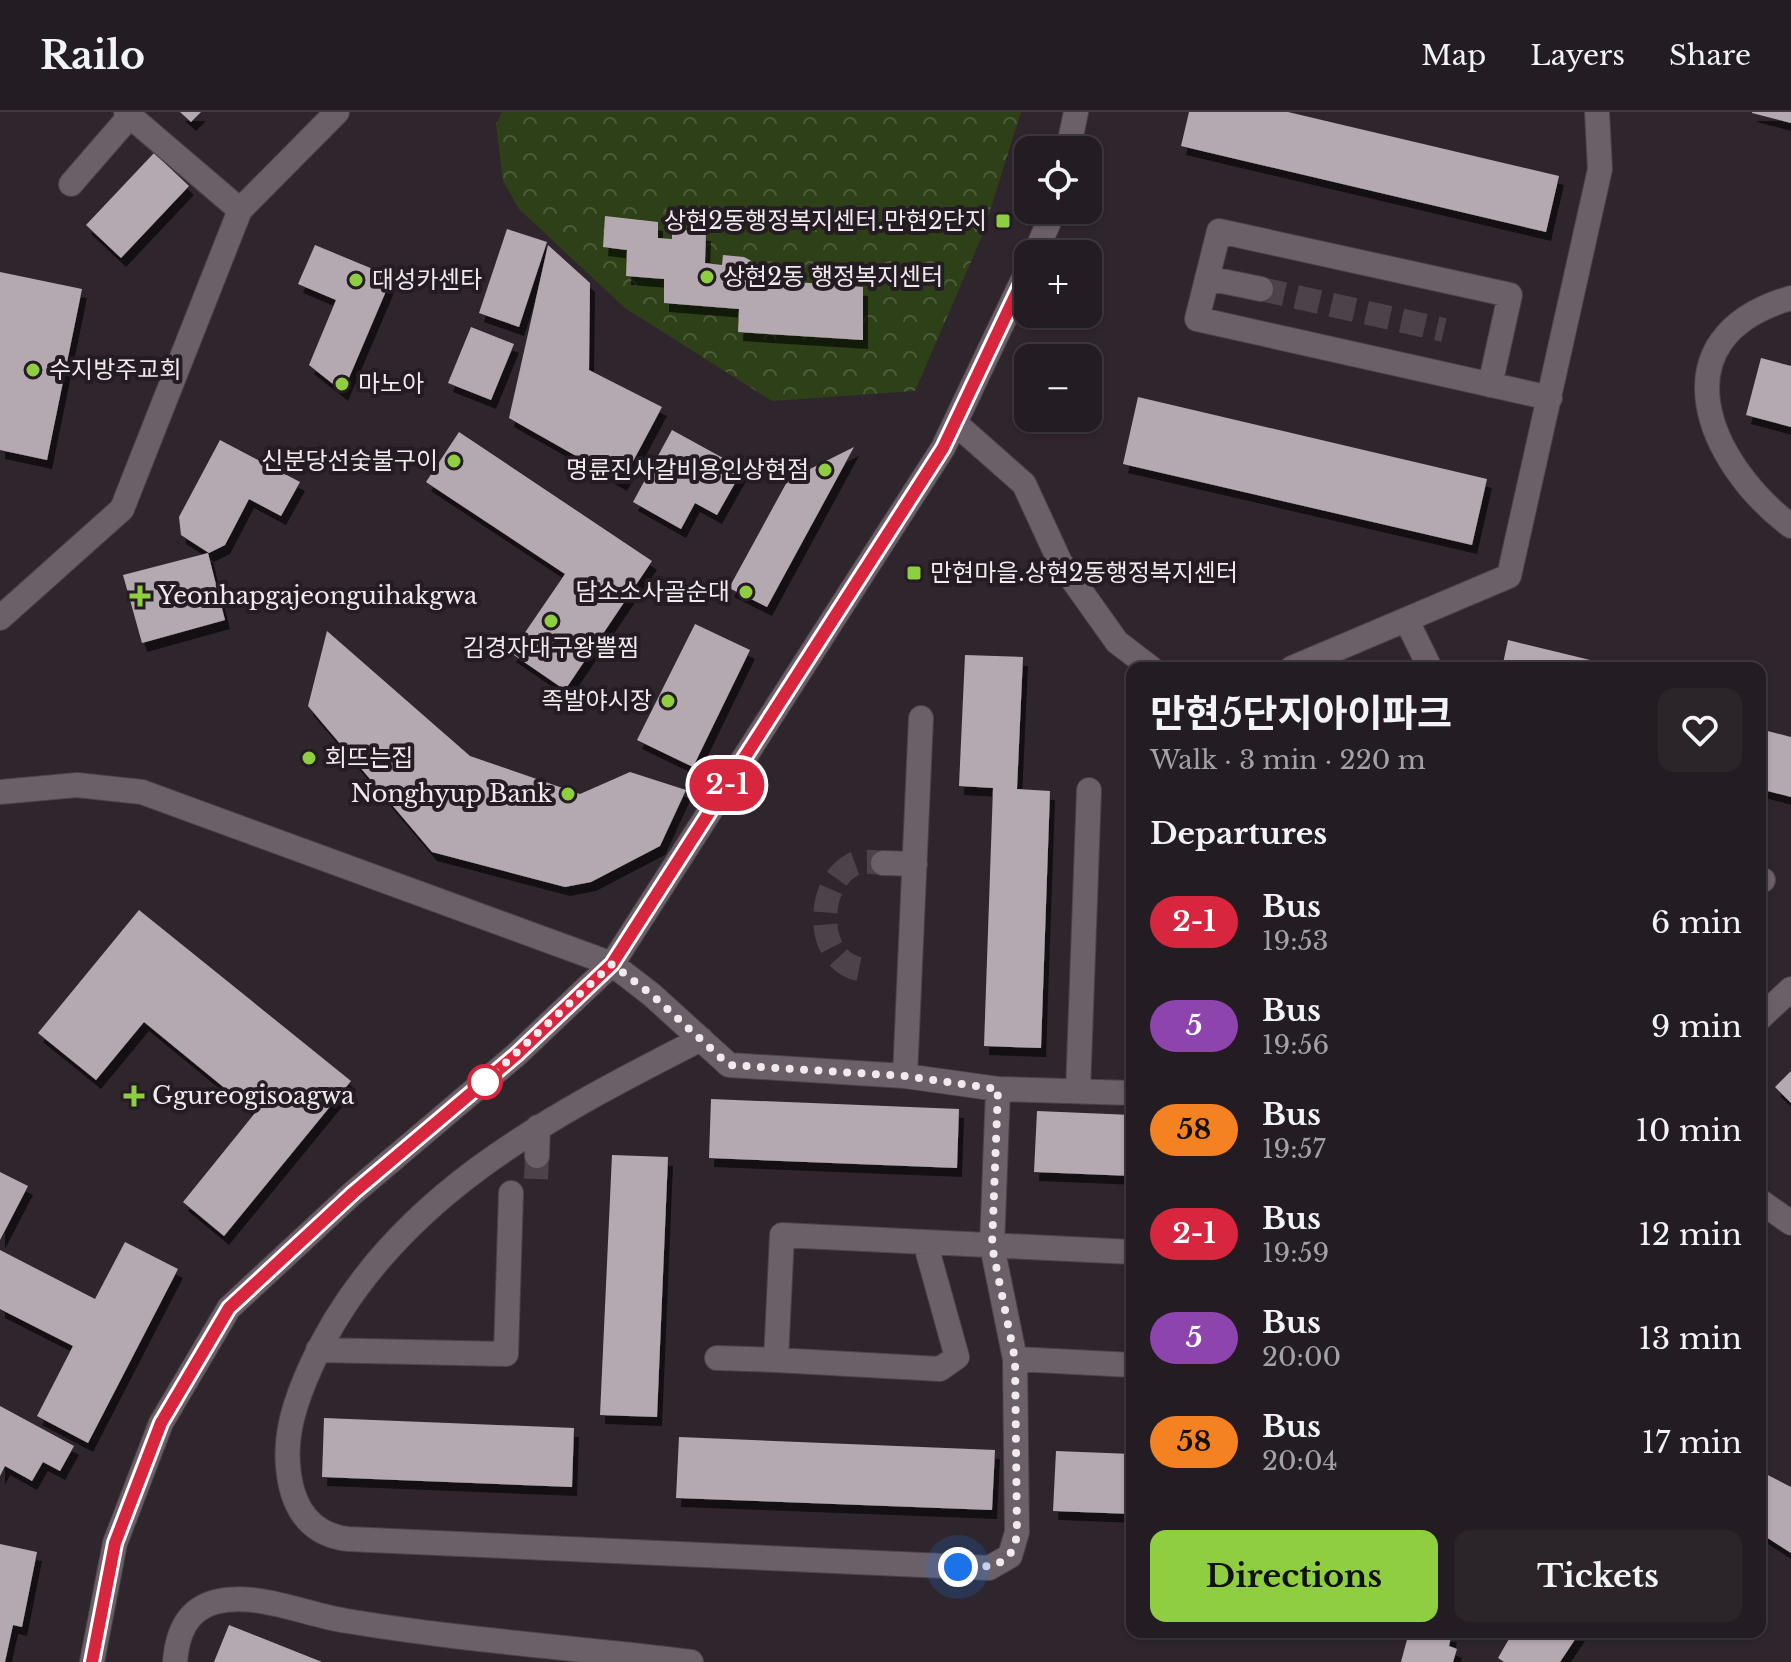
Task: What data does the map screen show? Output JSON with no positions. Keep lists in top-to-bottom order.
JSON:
{
  "places": {
    "transit": ["상현2동행정복지센터.만현2단지", "만현마을.상현2동행정복지센터"],
    "other": [
      "상현2동 행정복지센터",
      "대성카센타",
      "수지방주교회",
      "마노아",
      "신분당선숯불구이",
      "명륜진사갈비용인상현점",
      "담소소사골순대",
      "김경자대구왕뽈찜",
      "족발야시장",
      "회뜨는집",
      "Nonghyup Bank"
    ],
    "health": ["Yeonhapgajeonguihakgwa", "Ggureogisoagwa"]
  },
  "lines": ["bus line 2-1"],
  "page": {
    "header": "Railo",
    "nav": ["Map", "Layers", "Share"],
    "on_map": "2-1",
    "map_buttons": ["+", "−"],
    "heading": [
      ["만현5단지아이파크", "Walk · 3 min · 220 m"],
      "Departures"
    ],
    "list": [
      {
        "mark": "2-1",
        "name": "Bus",
        "note": "19:53",
        "value": "6 min"
      },
      {
        "mark": "5",
        "name": "Bus",
        "note": "19:56",
        "value": "9 min"
      },
      {
        "mark": "58",
        "name": "Bus",
        "note": "19:57",
        "value": "10 min"
      },
      {
        "mark": "2-1",
        "name": "Bus",
        "note": "19:59",
        "value": "12 min"
      },
      {
        "mark": "5",
        "name": "Bus",
        "note": "20:00",
        "value": "13 min"
      },
      {
        "mark": "58",
        "name": "Bus",
        "note": "20:04",
        "value": "17 min"
      }
    ],
    "buttons": ["Directions", "Tickets"]
  }
}
